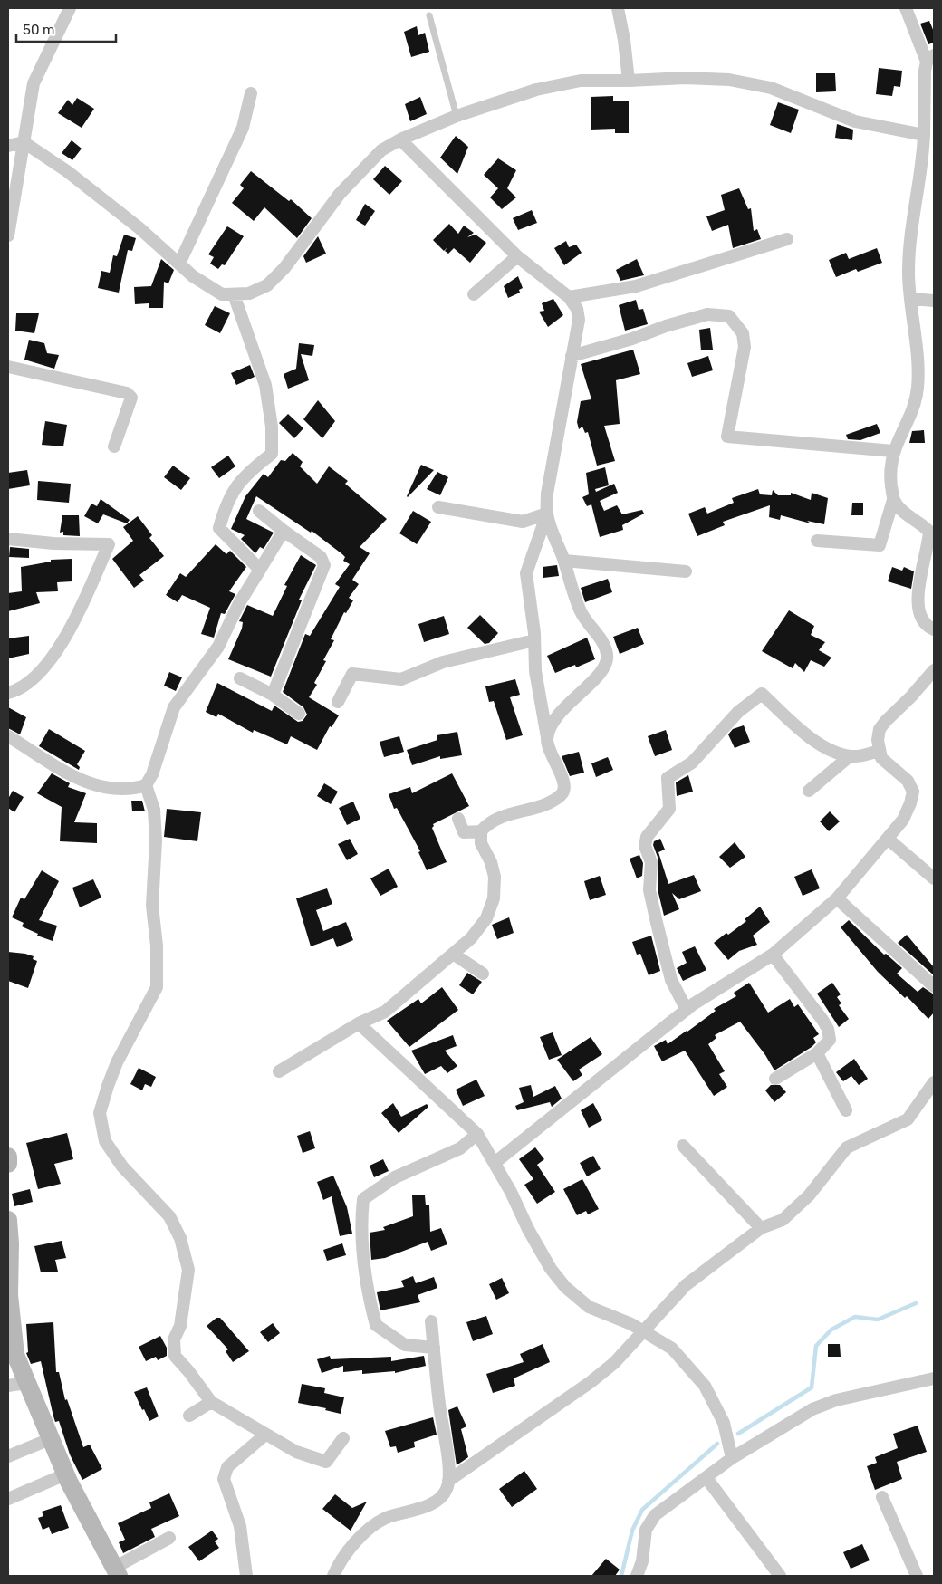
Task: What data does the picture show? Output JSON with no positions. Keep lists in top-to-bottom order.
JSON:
{
  "scale_bar": "50 m"
}
